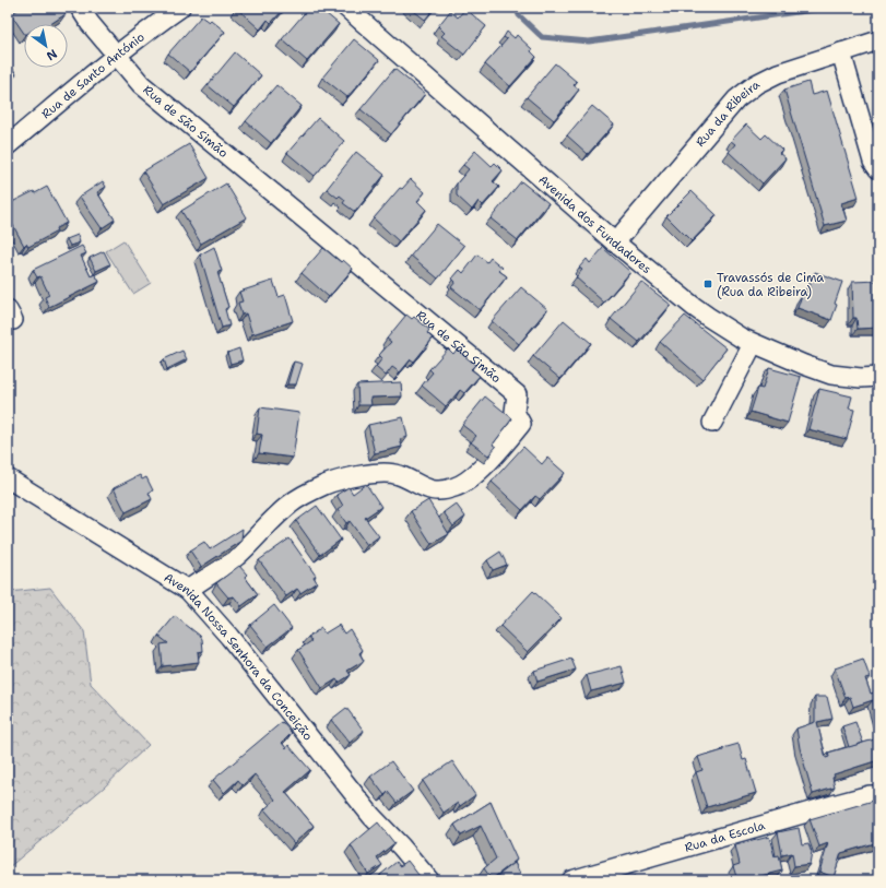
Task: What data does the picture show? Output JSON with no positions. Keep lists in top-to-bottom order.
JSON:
{
  "streets": {
    "street": [
      "Rua de Santo António",
      "Rua da Ribeira",
      "Rua de São Simão",
      "Avenida dos Fundadores",
      "Avenida Nossa Senhora da Conceição",
      "Rua da Escola"
    ]
  },
  "crossings": [
    ["Rua de Santo António", "Rua de São Simão"],
    ["Rua da Ribeira", "Avenida dos Fundadores"],
    ["Rua de São Simão", "Avenida Nossa Senhora da Conceição"]
  ],
  "places": {
    "transit": ["Travassós de Cima (Rua da Ribeira)"]
  },
  "north": "bottom right"
}
